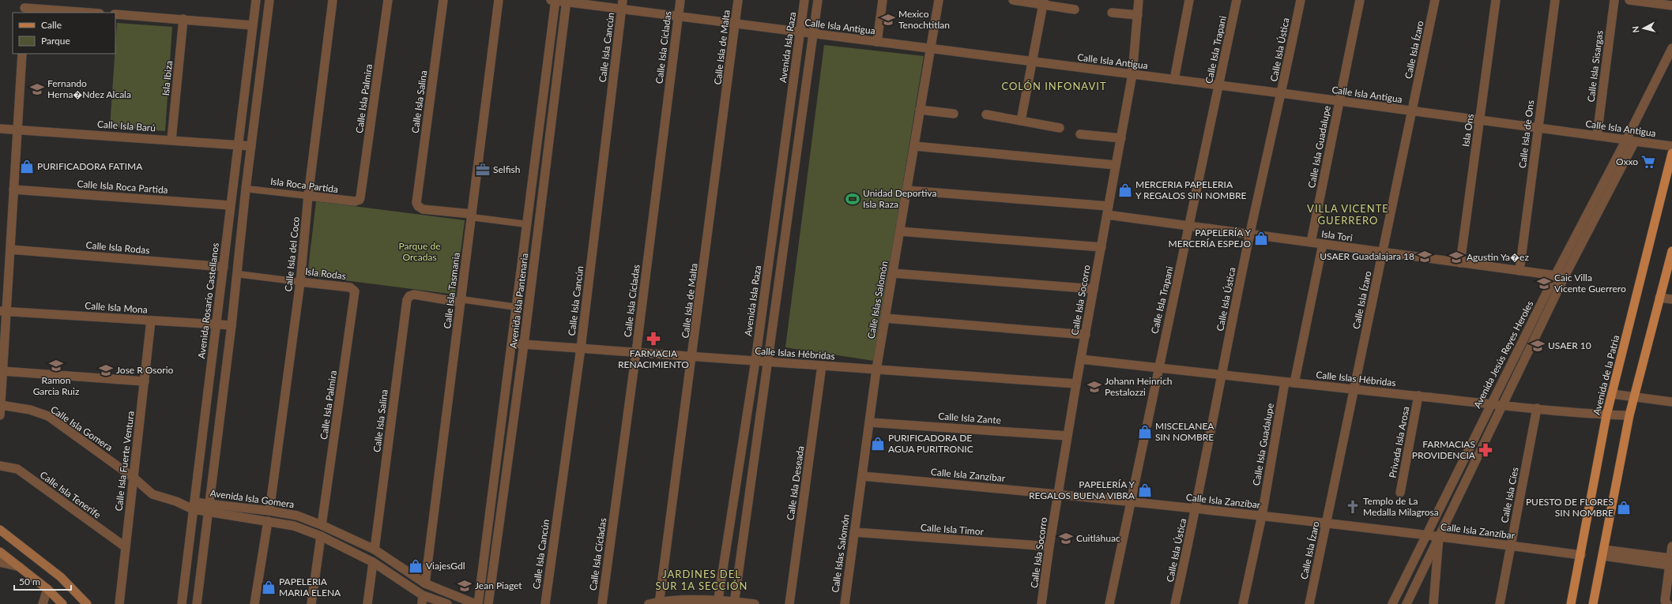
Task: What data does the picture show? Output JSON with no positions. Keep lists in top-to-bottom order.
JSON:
{
  "streets": {
    "main road": ["Avenida de la Patria"],
    "street": [
      "Calle Isla Antigua",
      "Calle Isla Cancún",
      "Calle Isla Cícladas",
      "Calle Isla de Malta",
      "Avenida Isla Raza",
      "Calle Isla Trapani",
      "Calle Isla Ústica",
      "Calle Isla Ízaro",
      "Calle Isla Sisargas",
      "Isla Ibiza",
      "Calle Isla Palmira",
      "Calle Isla Salina",
      "Calle Isla Barú",
      "Isla Ons",
      "Calle Isla de Ons",
      "Calle Isla Guadalupe",
      "Isla Roca Partida",
      "Calle Isla Roca Partida",
      "Isla Tori",
      "Calle Isla Rodas",
      "Calle Isla del Coco",
      "Isla Rodas",
      "Calle Isla Tasmania",
      "Calle Islas Salomón",
      "Calle Isla Socorro",
      "Avenida Rosario Castellanos",
      "Avenida Isla Pantenaria",
      "Calle Isla Mona",
      "Calle Islas Hébridas",
      "Avenida Jesús Reyes Heroles",
      "Calle Isla Zante",
      "Calle Isla Gomera",
      "Privada Isla Arosa",
      "Calle Isla Fuerte Ventura",
      "Calle Isla Zanzíbar",
      "Calle Isla Deseada",
      "Calle Isla Tenerife",
      "Calle Isla Cíes",
      "Avenida Isla Gomera",
      "Calle Isla Timor"
    ]
  },
  "crossings": [
    ["Calle Isla Antigua", "Calle Isla Cancún"],
    ["Calle Isla Antigua", "Calle Isla Cícladas"],
    ["Calle Isla Antigua", "Calle Isla de Malta"],
    ["Calle Isla Antigua", "Avenida Isla Raza"],
    ["Calle Isla Antigua", "Calle Isla Trapani"],
    ["Calle Isla Antigua", "Calle Isla Ústica"],
    ["Calle Isla Antigua", "Calle Isla Ízaro"],
    ["Calle Isla Antigua", "Calle Isla Sisargas"],
    ["Calle Isla Antigua", "Isla Ons"],
    ["Calle Isla Antigua", "Calle Isla de Ons"],
    ["Calle Isla Antigua", "Calle Isla Guadalupe"],
    ["Calle Isla Antigua", "Calle Islas Salomón"],
    ["Calle Isla Antigua", "Calle Isla Socorro"],
    ["Calle Isla Antigua", "Avenida Isla Pantenaria"],
    ["Calle Isla Antigua", "Avenida Jesús Reyes Heroles"],
    ["Calle Isla Cancún", "Calle Islas Hébridas"],
    ["Calle Isla Cícladas", "Calle Islas Hébridas"],
    ["Calle Isla de Malta", "Calle Islas Hébridas"],
    ["Avenida Isla Raza", "Calle Islas Hébridas"],
    ["Calle Isla Trapani", "Isla Tori"],
    ["Calle Isla Trapani", "Calle Islas Hébridas"],
    ["Calle Isla Trapani", "Calle Isla Zanzíbar"],
    ["Calle Isla Ústica", "Isla Tori"],
    ["Calle Isla Ústica", "Calle Islas Hébridas"],
    ["Calle Isla Ústica", "Calle Isla Zanzíbar"],
    ["Calle Isla Ízaro", "Isla Tori"],
    ["Calle Isla Ízaro", "Calle Islas Hébridas"],
    ["Calle Isla Ízaro", "Calle Isla Zanzíbar"],
    ["Isla Ibiza", "Calle Isla Barú"],
    ["Calle Isla Palmira", "Isla Roca Partida"],
    ["Calle Isla Palmira", "Isla Rodas"],
    ["Calle Isla Palmira", "Avenida Isla Gomera"],
    ["Calle Isla Salina", "Calle Isla Tasmania"],
    ["Calle Isla Salina", "Avenida Isla Gomera"],
    ["Calle Isla Barú", "Avenida Rosario Castellanos"],
    ["Isla Ons", "Isla Tori"],
    ["Calle Isla de Ons", "Isla Tori"],
    ["Calle Isla Guadalupe", "Isla Tori"],
    ["Calle Isla Guadalupe", "Calle Islas Hébridas"],
    ["Calle Isla Guadalupe", "Calle Isla Zanzíbar"],
    ["Isla Roca Partida", "Calle Isla del Coco"],
    ["Calle Isla Roca Partida", "Avenida Rosario Castellanos"],
    ["Isla Tori", "Calle Isla Socorro"],
    ["Isla Tori", "Avenida Jesús Reyes Heroles"],
    ["Calle Isla Rodas", "Avenida Rosario Castellanos"],
    ["Calle Isla del Coco", "Isla Rodas"],
    ["Calle Isla del Coco", "Avenida Isla Gomera"],
    ["Calle Isla Tasmania", "Avenida Isla Gomera"],
    ["Calle Islas Salomón", "Calle Islas Hébridas"],
    ["Calle Islas Salomón", "Calle Isla Zante"],
    ["Calle Islas Salomón", "Calle Isla Zanzíbar"],
    ["Calle Islas Salomón", "Calle Isla Timor"],
    ["Calle Isla Socorro", "Calle Islas Hébridas"],
    ["Calle Isla Socorro", "Calle Isla Zante"],
    ["Calle Isla Socorro", "Calle Isla Zanzíbar"],
    ["Calle Isla Socorro", "Calle Isla Timor"],
    ["Avenida Rosario Castellanos", "Calle Isla Mona"],
    ["Avenida Rosario Castellanos", "Calle Isla Gomera"],
    ["Avenida Rosario Castellanos", "Avenida Isla Gomera"],
    ["Avenida Isla Pantenaria", "Calle Islas Hébridas"],
    ["Calle Isla Mona", "Calle Isla Fuerte Ventura"],
    ["Calle Islas Hébridas", "Avenida Jesús Reyes Heroles"],
    ["Calle Islas Hébridas", "Avenida de la Patria"],
    ["Calle Islas Hébridas", "Privada Isla Arosa"],
    ["Calle Islas Hébridas", "Calle Isla Deseada"],
    ["Calle Islas Hébridas", "Calle Isla Cíes"],
    ["Avenida Jesús Reyes Heroles", "Calle Isla Zanzíbar"],
    ["Avenida de la Patria", "Calle Isla Zanzíbar"],
    ["Calle Isla Gomera", "Calle Isla Fuerte Ventura"],
    ["Calle Isla Gomera", "Avenida Isla Gomera"],
    ["Calle Isla Fuerte Ventura", "Calle Isla Tenerife"],
    ["Calle Isla Zanzíbar", "Calle Isla Cíes"]
  ],
  "districts": ["COLÓN INFONAVIT", "VILLA VICENTE GUERRERO", "JARDINES DEL SUR 1A SECCIÓN"],
  "parks": ["Parque de Orcadas"],
  "places": {
    "school or university": [
      "Mexico Tenochtitlan",
      "Fernando Herna�Ndez Alcala",
      "USAER Guadalajara 18",
      "Agustin Ya�ez",
      "Caic Villa Vicente Guerrero",
      "USAER 10",
      "Ramon Garcia Ruiz",
      "Jose R Osorio",
      "Johann Heinrich Pestalozzi",
      "Cuitláhuac",
      "Jean Piaget"
    ],
    "supermarket": ["Oxxo"],
    "shop": [
      "PURIFICADORA FATIMA",
      "MERCERIA PAPELERIA Y REGALOS SIN NOMBRE",
      "PAPELERÍA Y MERCERÍA ESPEJO",
      "MISCELANEA SIN NOMBRE",
      "PURIFICADORA DE AGUA PURITRONIC",
      "PAPELERÍA Y REGALOS BUENA VIBRA",
      "PUESTO DE FLORES SIN NOMBRE",
      "ViajesGdl",
      "PAPELERIA MARIA ELENA"
    ],
    "office": ["Selfish"],
    "sports": ["Unidad Deportiva Isla Raza"],
    "pharmacy": ["FARMACIA RENACIMIENTO", "FARMACIAS PROVIDENCIA"],
    "church": ["Templo de La Medalla Milagrosa"]
  },
  "legend": ["Calle", "Parque"],
  "scale_bar": "50 m",
  "north": "left"
}
